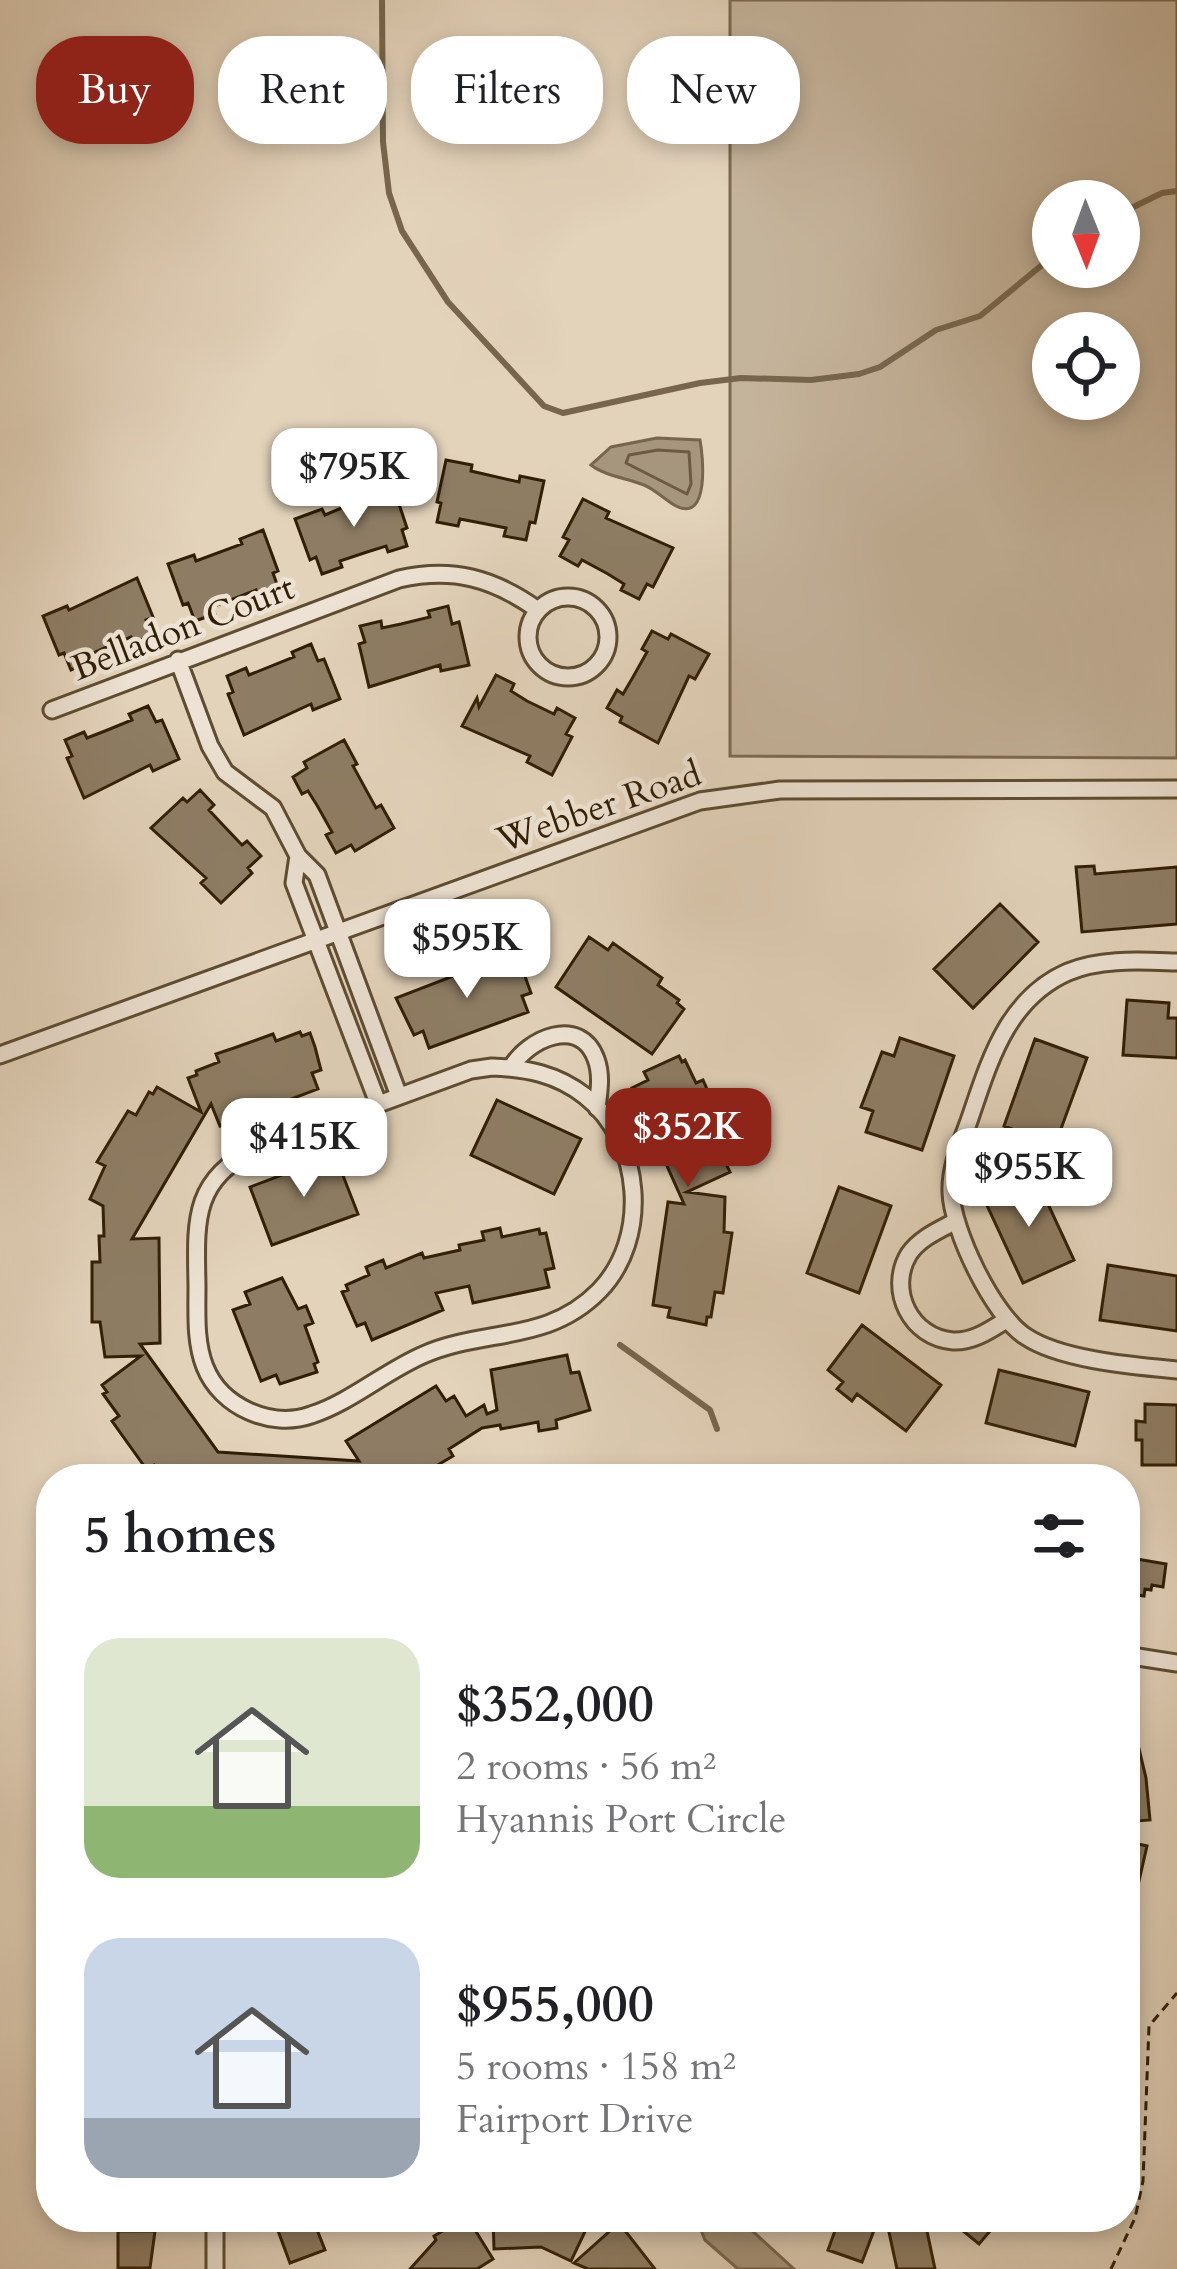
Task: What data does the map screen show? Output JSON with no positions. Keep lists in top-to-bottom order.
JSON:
{
  "streets": {
    "street": ["Belladon Court", "Webber Road"]
  },
  "north": "bottom",
  "page": {
    "chip": [
      "Buy",
      "Rent",
      "Filters",
      "New"
    ],
    "price": [
      "$795K",
      "$595K",
      "$352K",
      "$415K",
      "$955K"
    ],
    "heading": "5 homes",
    "list": [
      {
        "name": "$352,000",
        "note": "2 rooms · 56 m² · Hyannis Port Circle"
      },
      {
        "name": "$955,000",
        "note": "5 rooms · 158 m² · Fairport Drive"
      }
    ]
  }
}
